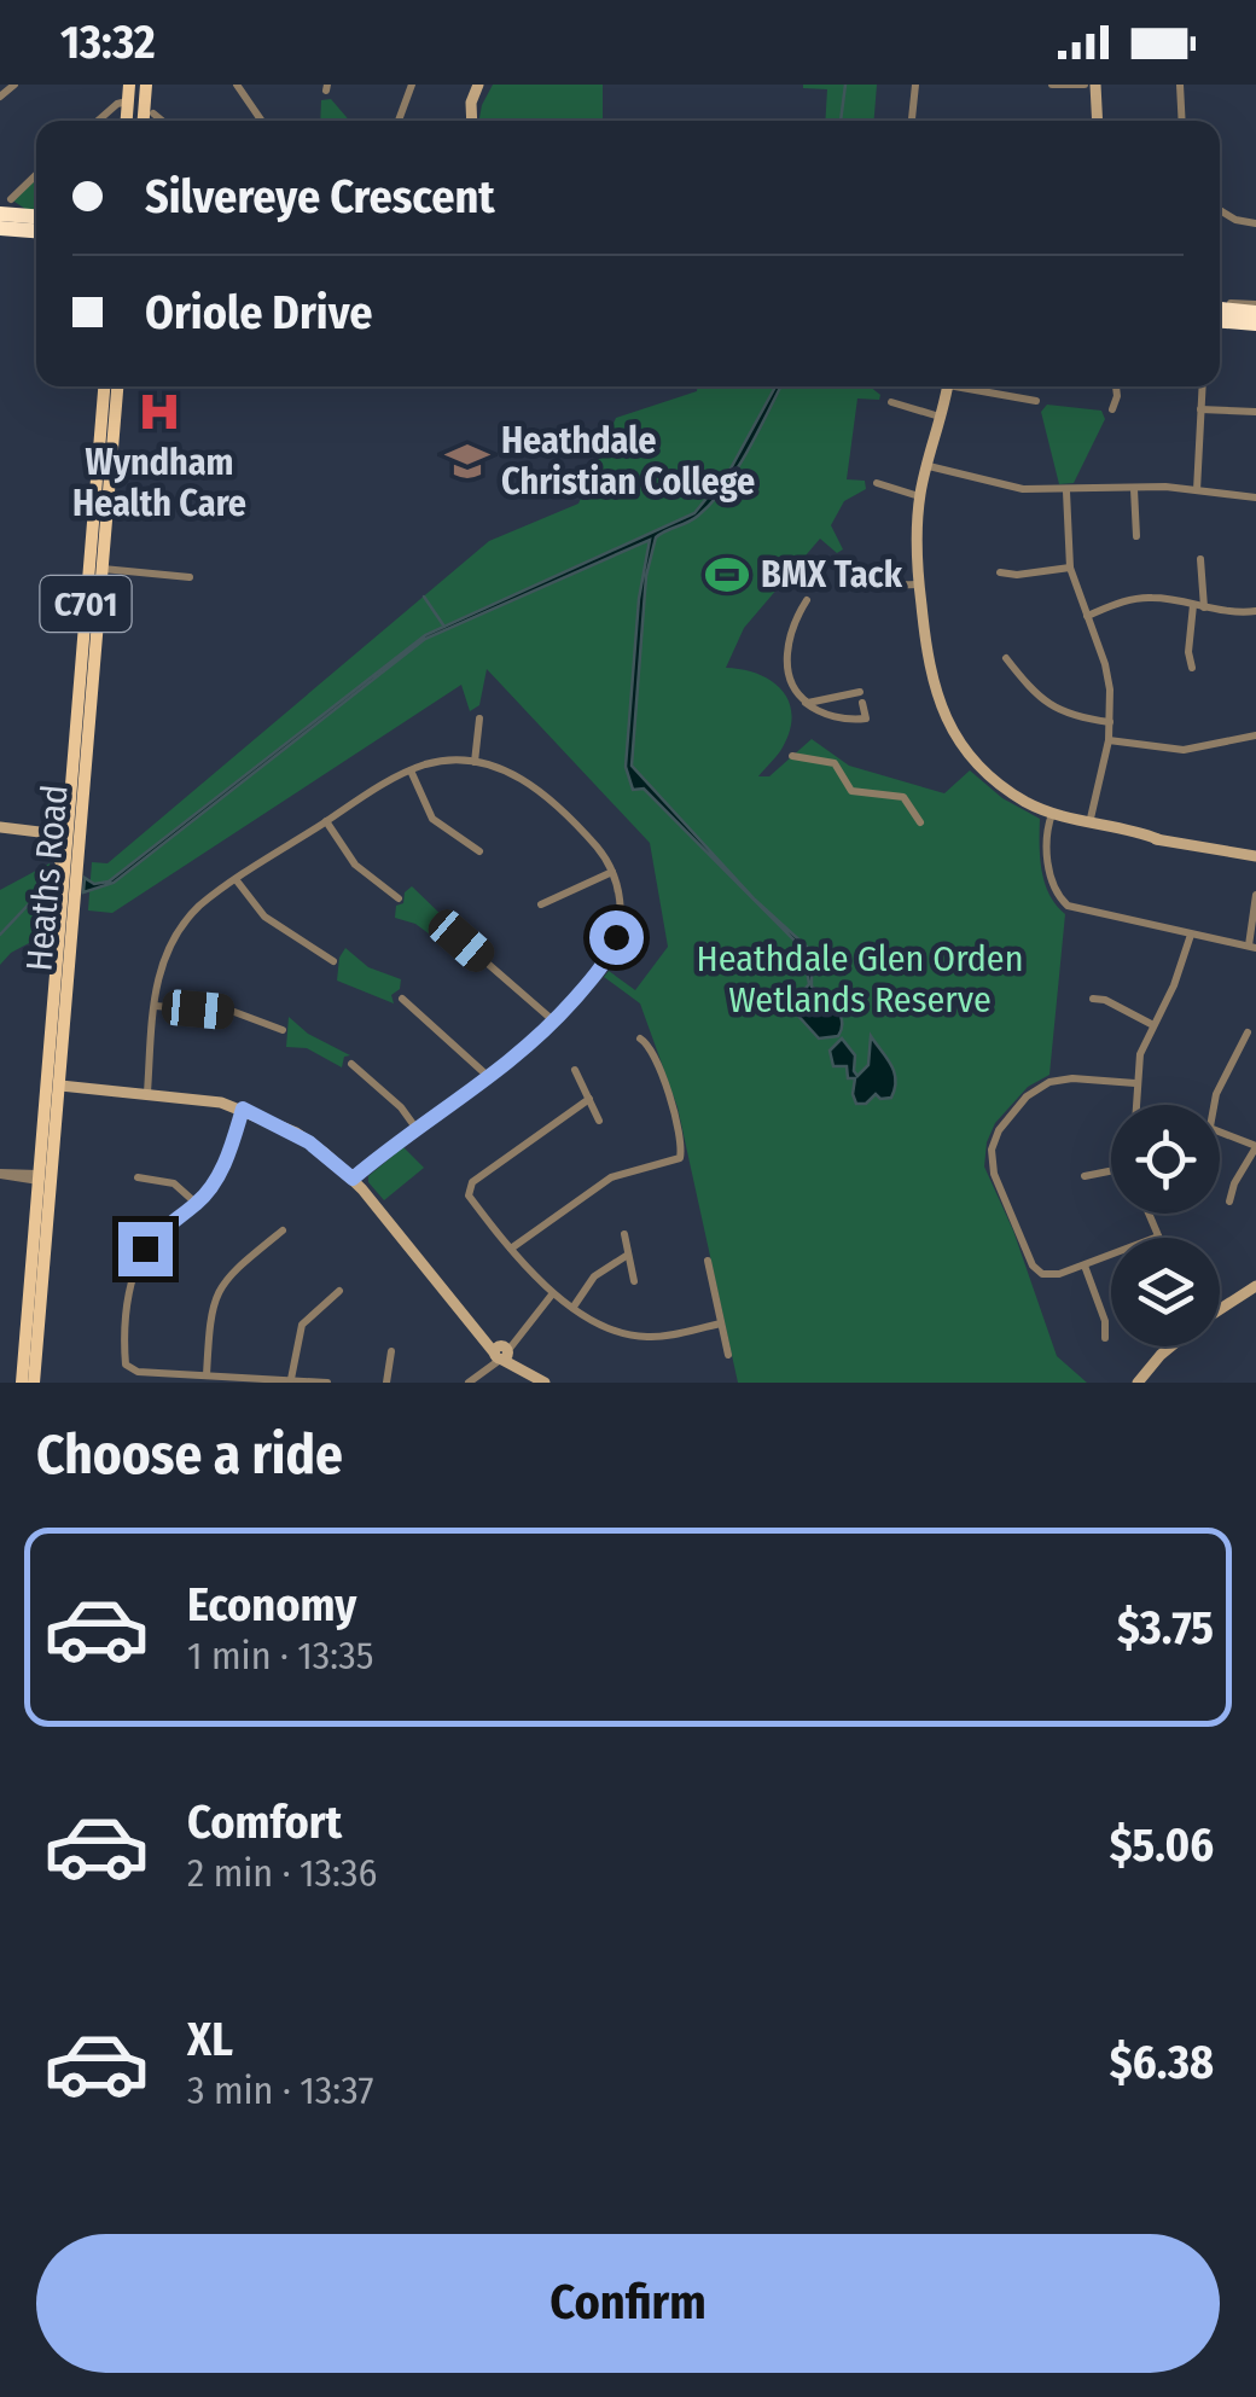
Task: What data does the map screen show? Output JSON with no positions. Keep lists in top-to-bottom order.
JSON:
{
  "streets": {
    "main road": ["C701", "Heaths Road"]
  },
  "parks": ["Heathdale Glen Orden Wetlands Reserve"],
  "places": {
    "hospital": ["Wyndham Health Care"],
    "school or university": ["Heathdale Christian College"],
    "sports": ["BMX Tack"]
  },
  "page": {
    "status": "13:32",
    "banner": ["Silvereye Crescent", "Oriole Drive"],
    "heading": "Choose a ride",
    "list": [
      {
        "name": "Economy",
        "note": "1 min · 13:35",
        "value": "$3.75"
      },
      {
        "name": "Comfort",
        "note": "2 min · 13:36",
        "value": "$5.06"
      },
      {
        "name": "XL",
        "note": "3 min · 13:37",
        "value": "$6.38"
      }
    ],
    "buttons": "Confirm"
  }
}
